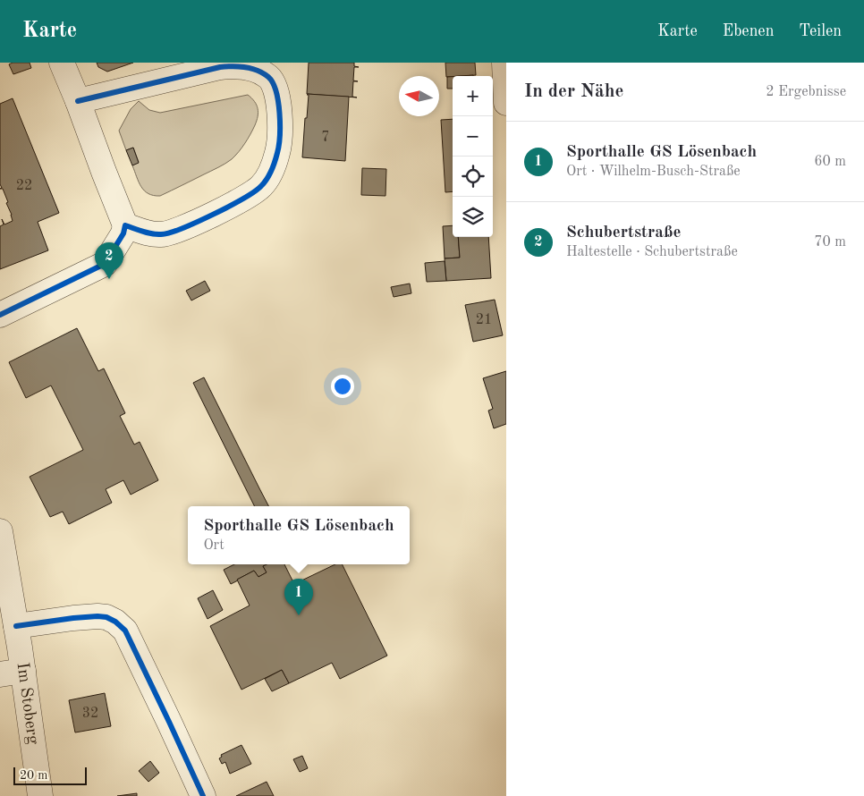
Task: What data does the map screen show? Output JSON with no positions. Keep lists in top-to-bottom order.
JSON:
{
  "streets": {
    "street": ["Im Stoberg"]
  },
  "house_numbers": [
    "7",
    "22",
    "21",
    "32"
  ],
  "scale_bar": "20 m",
  "north": "left",
  "page": {
    "header": "Karte",
    "nav": ["Karte", "Ebenen", "Teilen"],
    "heading": ["In der Nähe", "2 Ergebnisse"],
    "map_buttons": ["+", "−"],
    "list": [
      {
        "mark": "1",
        "name": "Sporthalle GS Lösenbach",
        "note": "Ort · Wilhelm-Busch-Straße",
        "value": "60 m"
      },
      {
        "mark": "2",
        "name": "Schubertstraße",
        "note": "Haltestelle · Schubertstraße",
        "value": "70 m"
      }
    ],
    "pins": ["2", "1"],
    "popup": ["Sporthalle GS Lösenbach", "Ort"],
    "scale": "20 m"
  }
}
